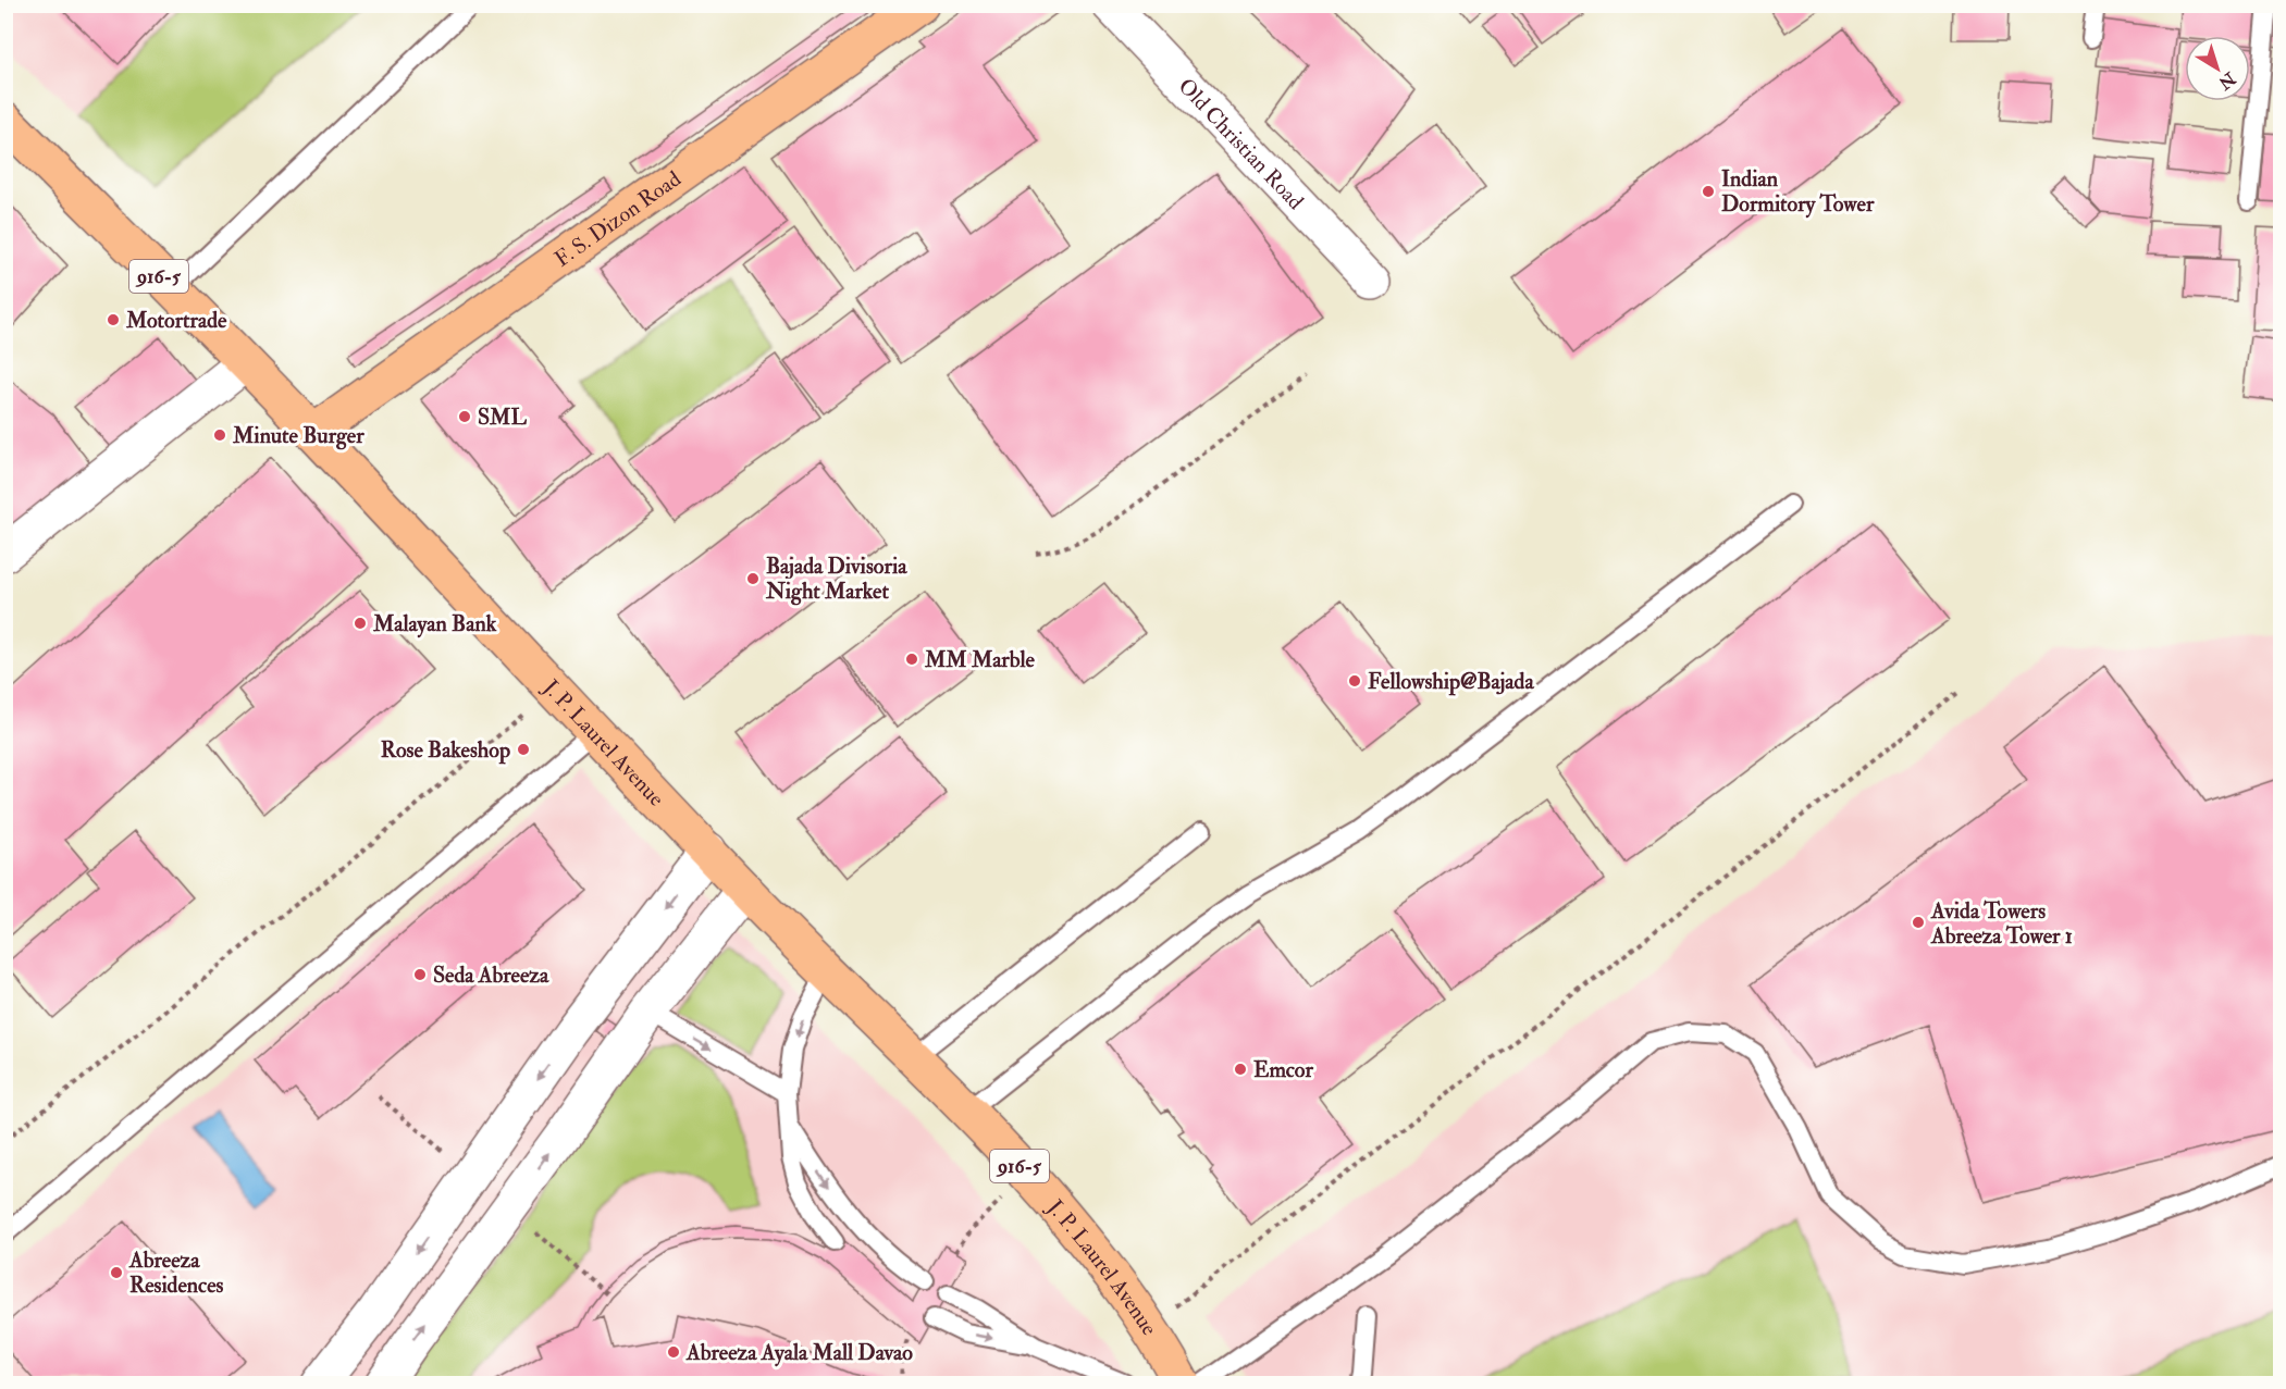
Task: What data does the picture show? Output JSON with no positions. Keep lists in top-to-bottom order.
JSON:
{
  "streets": {
    "main road": ["F. S. Dizon Road", "916-5", "J. P. Laurel Avenue"],
    "street": ["Old Christian Road"]
  },
  "crossings": [
    ["F. S. Dizon Road", "J. P. Laurel Avenue"]
  ],
  "places": [
    "Indian Dormitory Tower",
    "Motortrade",
    "SML",
    "Minute Burger",
    "Bajada Divisoria Night Market",
    "Malayan Bank",
    "MM Marble",
    "Fellowship@Bajada",
    "Rose Bakeshop",
    "Avida Towers Abreeza Tower 1",
    "Seda Abreeza",
    "Emcor",
    "Abreeza Residences",
    "Abreeza Ayala Mall Davao"
  ],
  "north": "bottom right"
}
